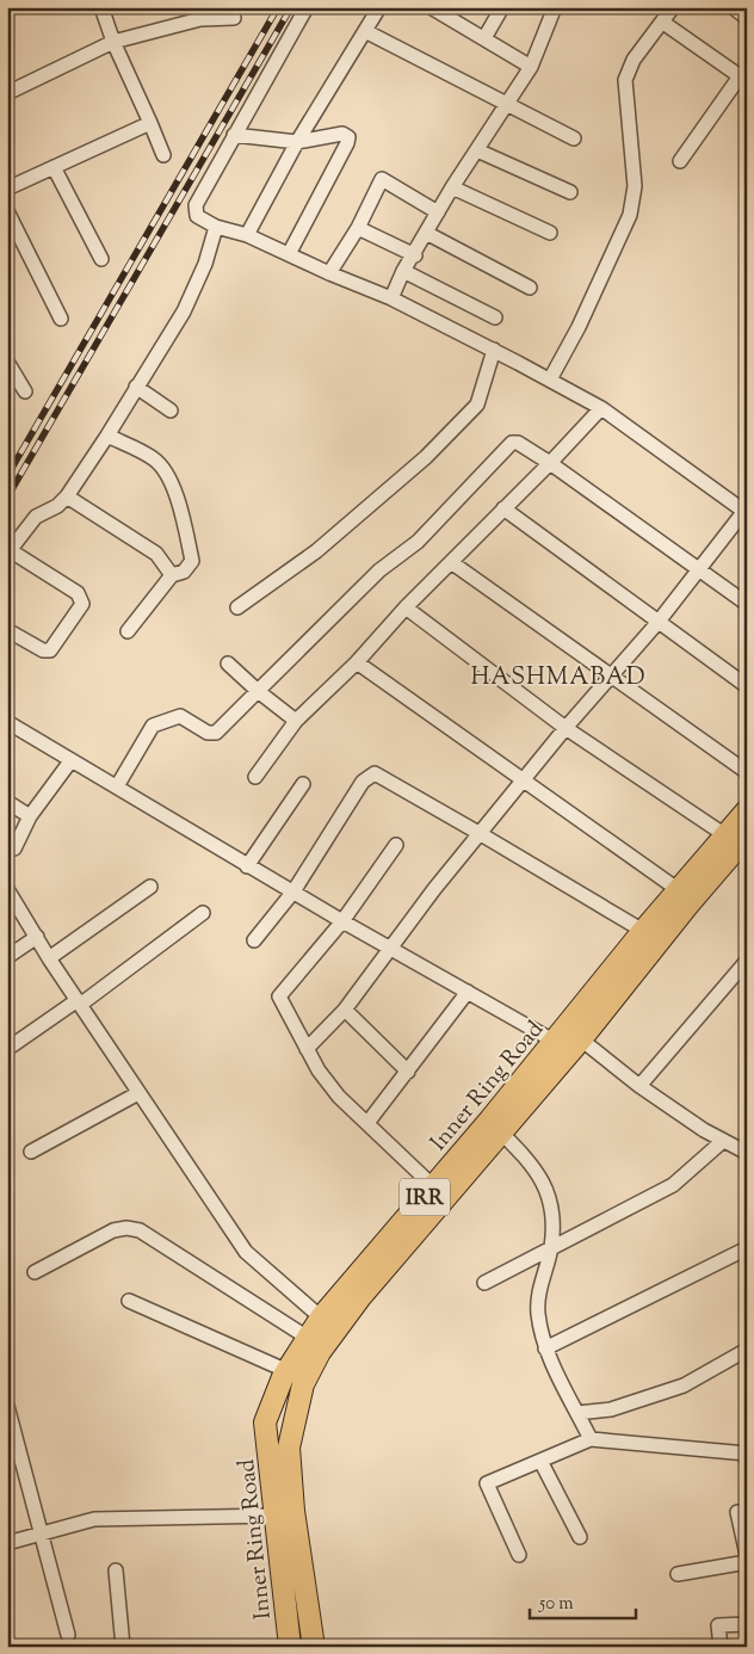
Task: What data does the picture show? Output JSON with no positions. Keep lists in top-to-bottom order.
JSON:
{
  "streets": {
    "highway": ["Inner Ring Road", "IRR"]
  },
  "districts": ["HASHMABAD"],
  "scale_bar": "50 m"
}
